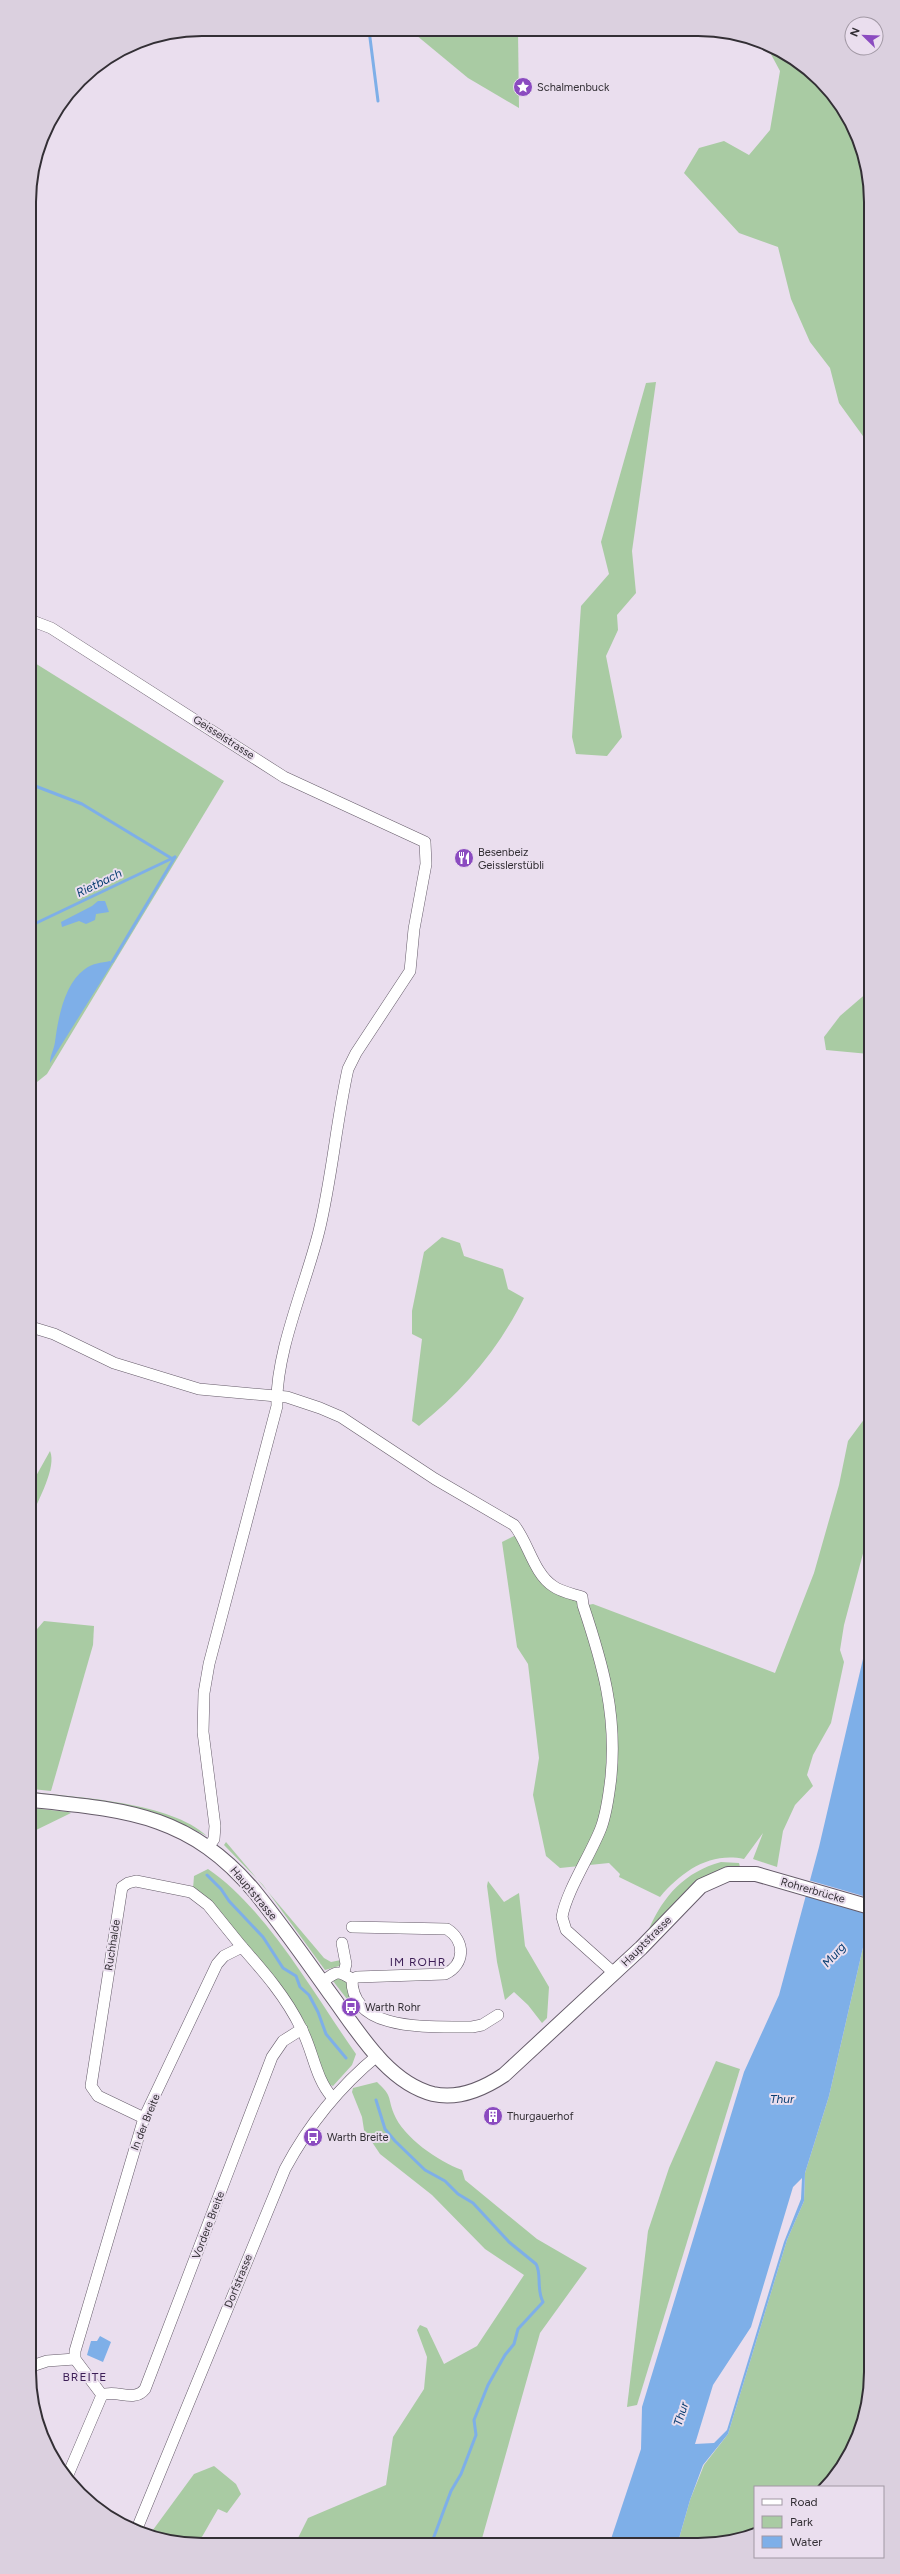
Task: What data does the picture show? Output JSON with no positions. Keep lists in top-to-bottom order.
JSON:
{
  "streets": {
    "main road": ["Rohrerbrücke", "Hauptstrasse"],
    "street": [
      "Geisselstrasse",
      "Ruchhalde",
      "In der Breite",
      "Vordere Breite",
      "Dorfstrasse"
    ]
  },
  "crossings": [
    ["Rohrerbrücke", "Hauptstrasse"],
    ["Hauptstrasse", "Dorfstrasse"],
    ["Ruchhalde", "In der Breite"]
  ],
  "districts": ["IM ROHR", "BREITE"],
  "water": ["Rietbach", "Murg", "Thur"],
  "places": {
    "place": ["Schalmenbuck"],
    "restaurant": ["Besenbeiz Geisslerstübli"],
    "bus stop": ["Warth Rohr", "Warth Breite"],
    "building": ["Thurgauerhof"]
  },
  "legend": ["Road", "Park", "Water"],
  "north": "top left"
}
